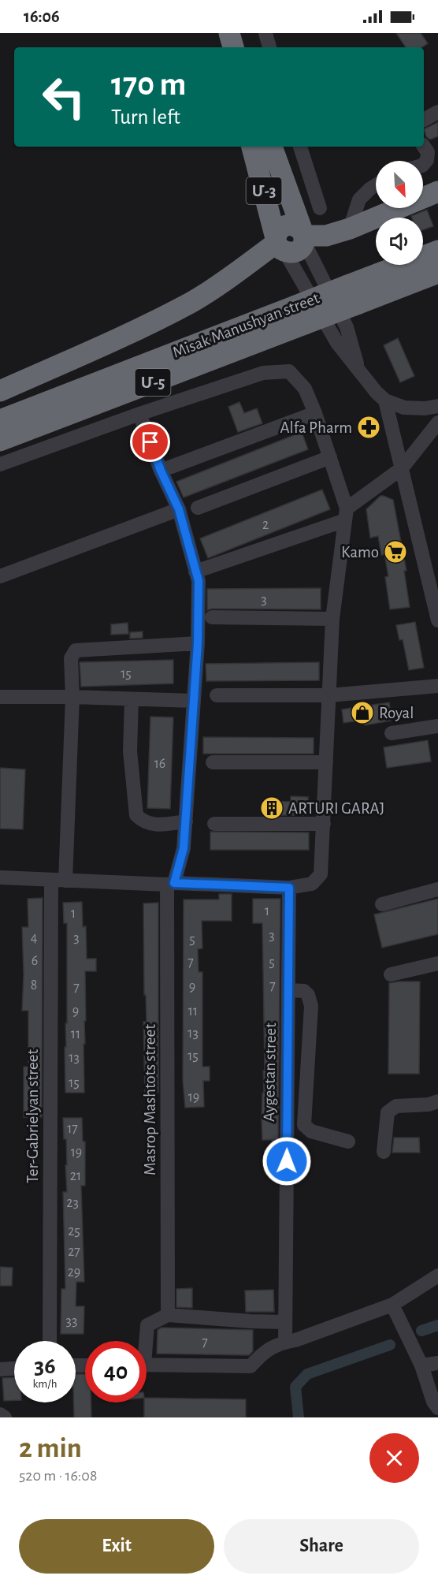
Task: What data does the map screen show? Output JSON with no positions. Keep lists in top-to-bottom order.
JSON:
{
  "streets": {
    "highway": ["Մ-3", "Misak Manushyan street", "Մ-5"],
    "street": ["Aygestan street", "Masrop Mashtots street", "Ter-Gabrielyan street"]
  },
  "crossings": [
    ["Masrop Mashtots street", "Ter-Gabrielyan street"]
  ],
  "places": {
    "pharmacy": ["Alfa Pharm"],
    "supermarket": ["Kamo"],
    "shop": ["Royal"],
    "building": ["ARTURI GARAJ"]
  },
  "house_numbers": [
    "2",
    "3",
    "15",
    "16",
    "1",
    "1",
    "3",
    "4",
    "3",
    "5",
    "6",
    "7",
    "5",
    "8",
    "7",
    "9",
    "7",
    "9",
    "11",
    "13",
    "11",
    "15",
    "13",
    "15",
    "19",
    "17",
    "19",
    "21",
    "23",
    "25",
    "27",
    "29",
    "33",
    "7"
  ],
  "north": "bottom right",
  "page": {
    "status": "16:06",
    "turn": ["170 m", "Turn left"],
    "speed": "36 km/h",
    "limit": "40",
    "heading": ["2 min", "520 m · 16:08"],
    "buttons": ["Exit", "Share"]
  }
}
